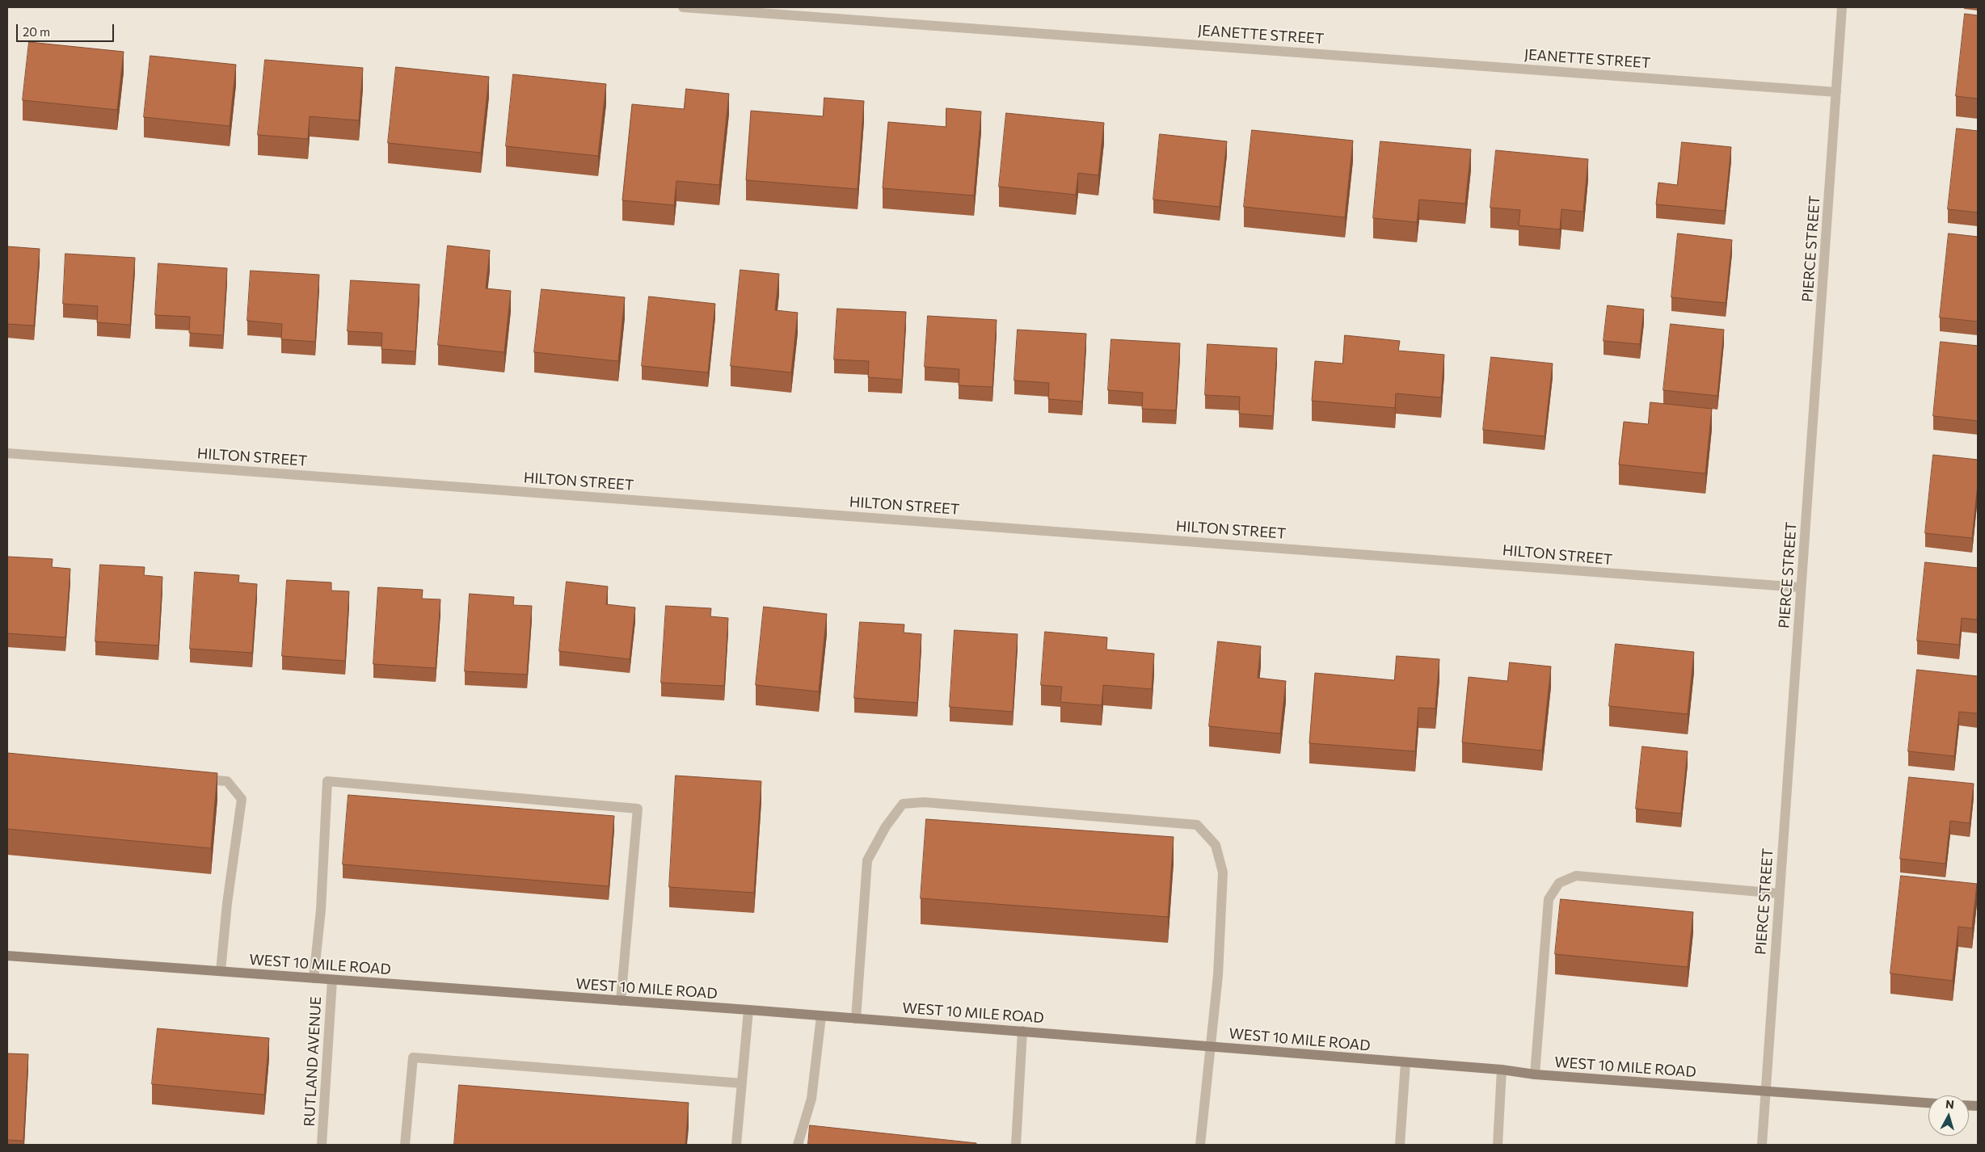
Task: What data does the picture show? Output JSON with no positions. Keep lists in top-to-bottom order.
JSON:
{
  "streets": {
    "main road": ["WEST 10 MILE ROAD"],
    "street": [
      "JEANETTE STREET",
      "PIERCE STREET",
      "HILTON STREET",
      "RUTLAND AVENUE"
    ]
  },
  "crossings": [
    ["JEANETTE STREET", "PIERCE STREET"],
    ["PIERCE STREET", "HILTON STREET"],
    ["PIERCE STREET", "WEST 10 MILE ROAD"],
    ["WEST 10 MILE ROAD", "RUTLAND AVENUE"]
  ],
  "scale_bar": "20 m",
  "north": "top"
}
